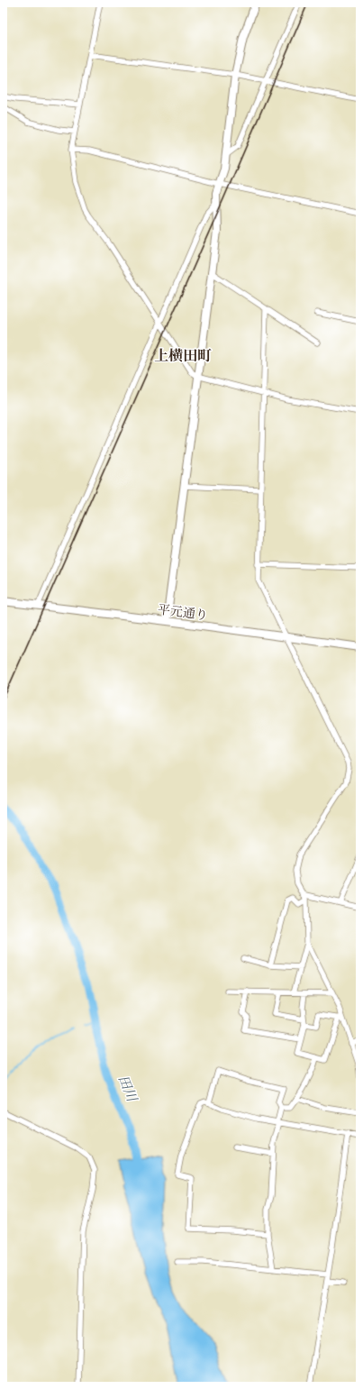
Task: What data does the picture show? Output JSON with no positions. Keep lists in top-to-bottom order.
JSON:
{
  "streets": {
    "street": ["平元通り"]
  },
  "districts": ["上横田町"],
  "water": ["田川"]
}
